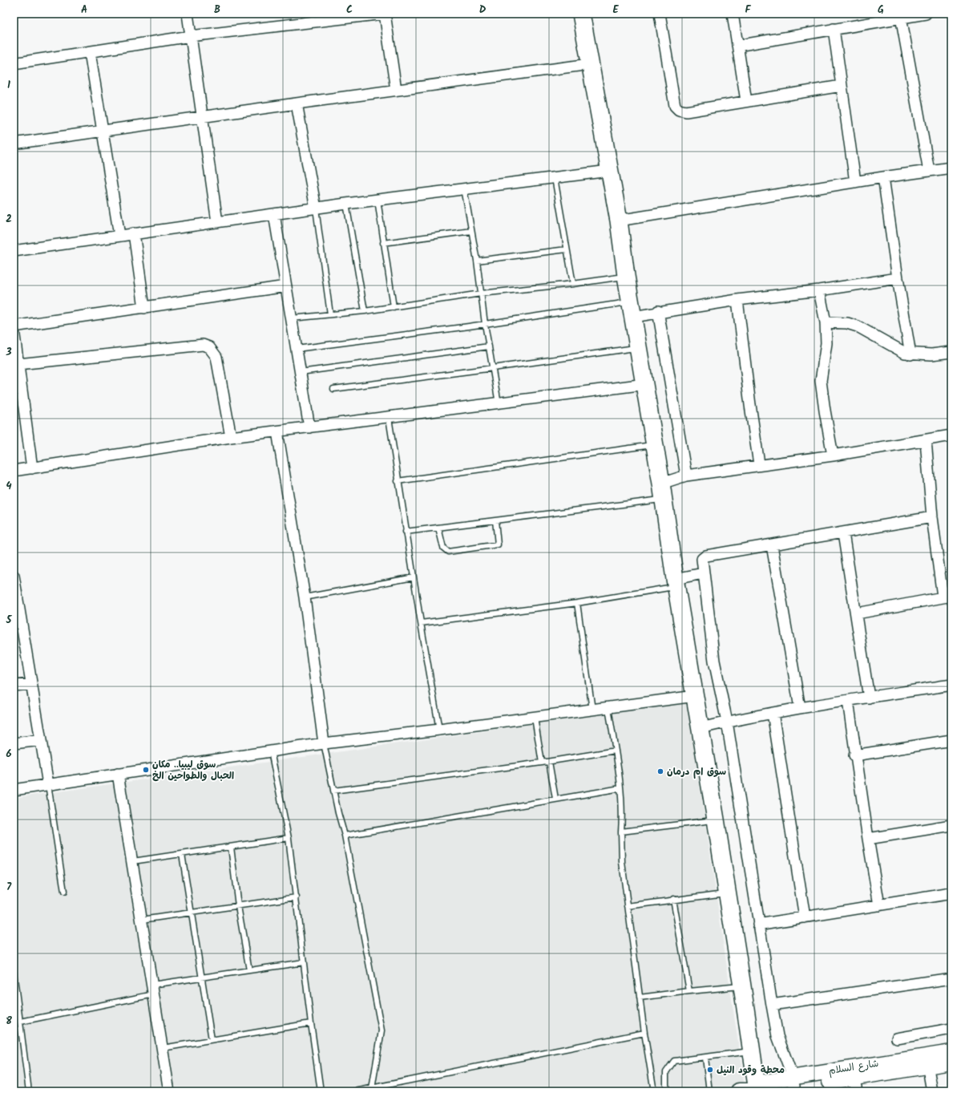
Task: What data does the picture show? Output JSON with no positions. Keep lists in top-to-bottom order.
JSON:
{
  "streets": {
    "main road": ["شارع السلام"]
  },
  "places": ["سوق ليبيا.. مكان الحبال والطواحين الخ", "سوق ام درمان", "محطة وقود النيل"],
  "grid": {
    "columns": [
      "A",
      "B",
      "C",
      "D",
      "E",
      "F",
      "G"
    ],
    "rows": [
      "1",
      "2",
      "3",
      "4",
      "5",
      "6",
      "7",
      "8"
    ]
  }
}
